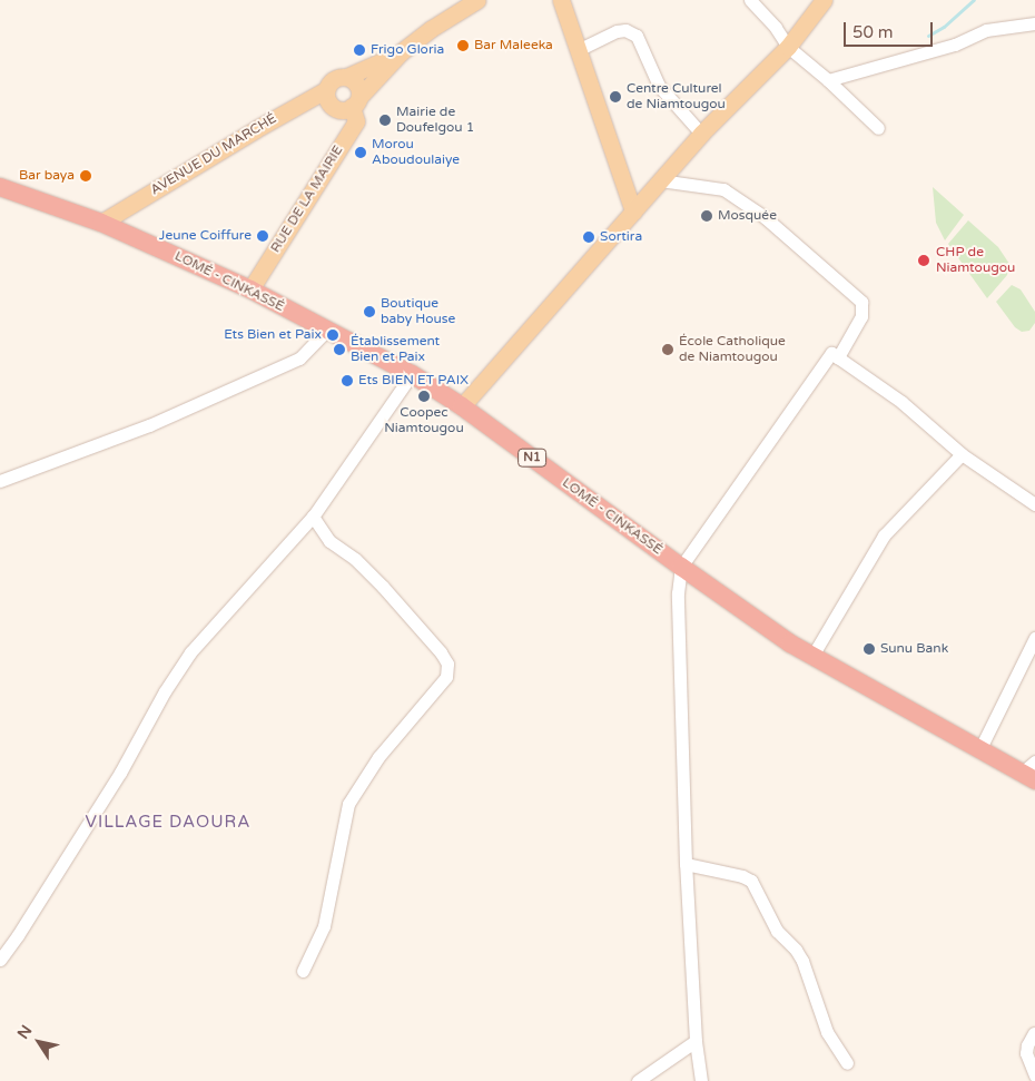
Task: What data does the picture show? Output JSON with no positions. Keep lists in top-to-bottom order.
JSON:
{
  "streets": {
    "highway": ["LOMÉ - CINKASSÉ", "N1"],
    "main road": ["AVENUE DU MARCHÉ", "RUE DE LA MAIRIE"]
  },
  "crossings": [
    ["AVENUE DU MARCHÉ", "RUE DE LA MAIRIE"],
    ["AVENUE DU MARCHÉ", "LOMÉ - CINKASSÉ"],
    ["RUE DE LA MAIRIE", "LOMÉ - CINKASSÉ"]
  ],
  "districts": ["VILLAGE DAOURA"],
  "places": [
    "Bar Maleeka",
    "Frigo Gloria",
    "Centre Culturel de Niamtougou",
    "Mairie de Doufelgou 1",
    "Morou Aboudoulaiye",
    "Bar baya",
    "Mosquée",
    "Jeune Coiffure",
    "Sortira",
    "CHP de Niamtougou",
    "Boutique baby House",
    "Ets Bien et Paix",
    "Établissement Bien et Paix",
    "École Catholique de Niamtougou",
    "Ets BIEN ET PAIX",
    "Coopec Niamtougou",
    "Sunu Bank"
  ],
  "scale_bar": "50 m",
  "north": "top left"
}
